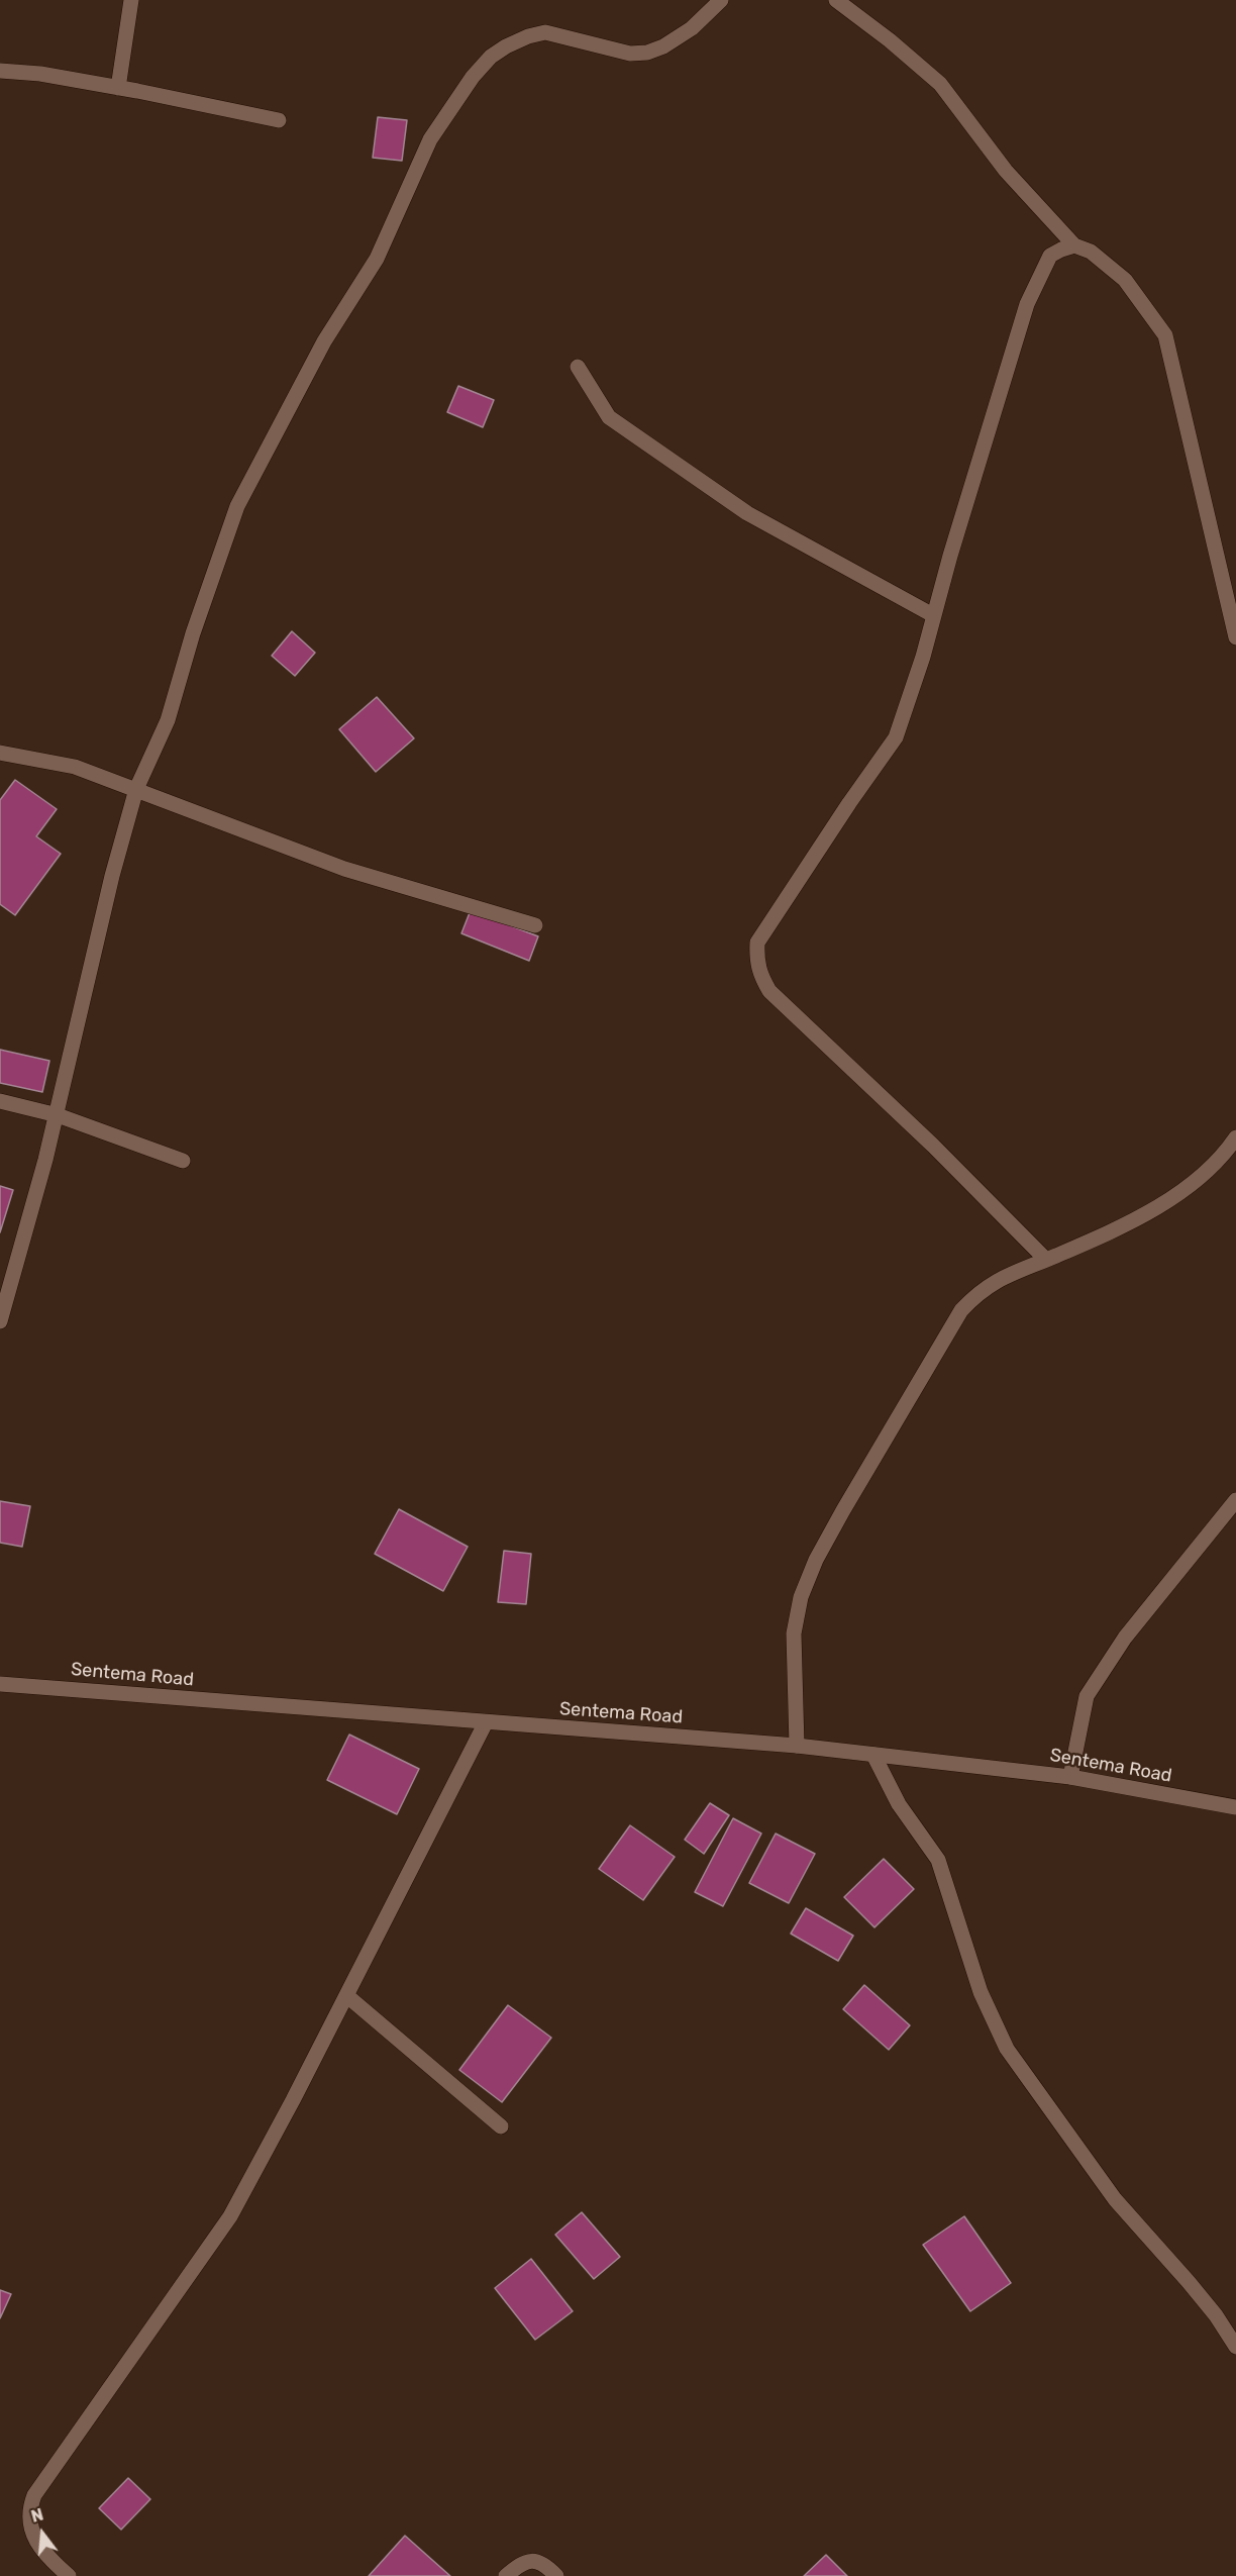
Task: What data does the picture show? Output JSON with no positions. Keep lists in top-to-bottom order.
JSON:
{
  "streets": {
    "street": ["Sentema Road"]
  },
  "north": "top"
}
